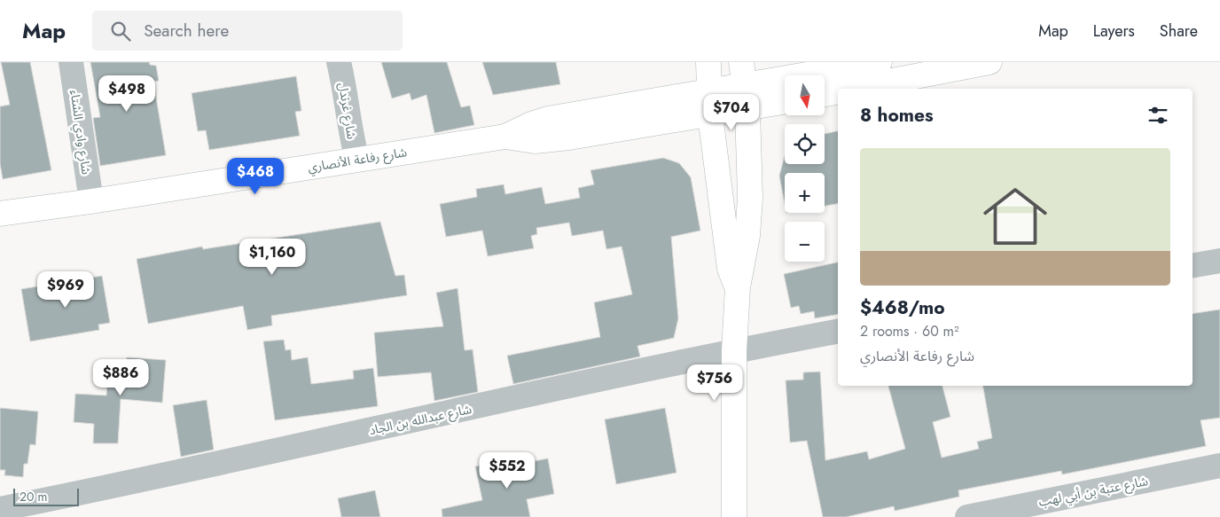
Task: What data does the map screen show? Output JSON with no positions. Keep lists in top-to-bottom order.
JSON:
{
  "streets": {
    "street": [
      "شارع غرندل",
      "شارع وادي الشتاء",
      "شارع رفاعة الأنصاري",
      "شارع عبدالله بن الجاد",
      "شارع عتبة بن أبي لهب"
    ]
  },
  "crossings": [
    ["شارع غرندل", "شارع رفاعة الأنصاري"],
    ["شارع وادي الشتاء", "شارع رفاعة الأنصاري"]
  ],
  "scale_bar": "20 m",
  "north": "bottom",
  "page": {
    "header": "Map",
    "search": "Search here",
    "nav": ["Map", "Layers", "Share"],
    "map_buttons": ["+", "−"],
    "price": [
      "$498",
      "$704",
      "$468",
      "$1,160",
      "$969",
      "$886",
      "$756",
      "$552"
    ],
    "heading": "8 homes",
    "list": [
      {
        "name": "$468/mo",
        "note": "2 rooms · 60 m² · شارع رفاعة الأنصاري"
      }
    ],
    "scale": "20 m"
  }
}
